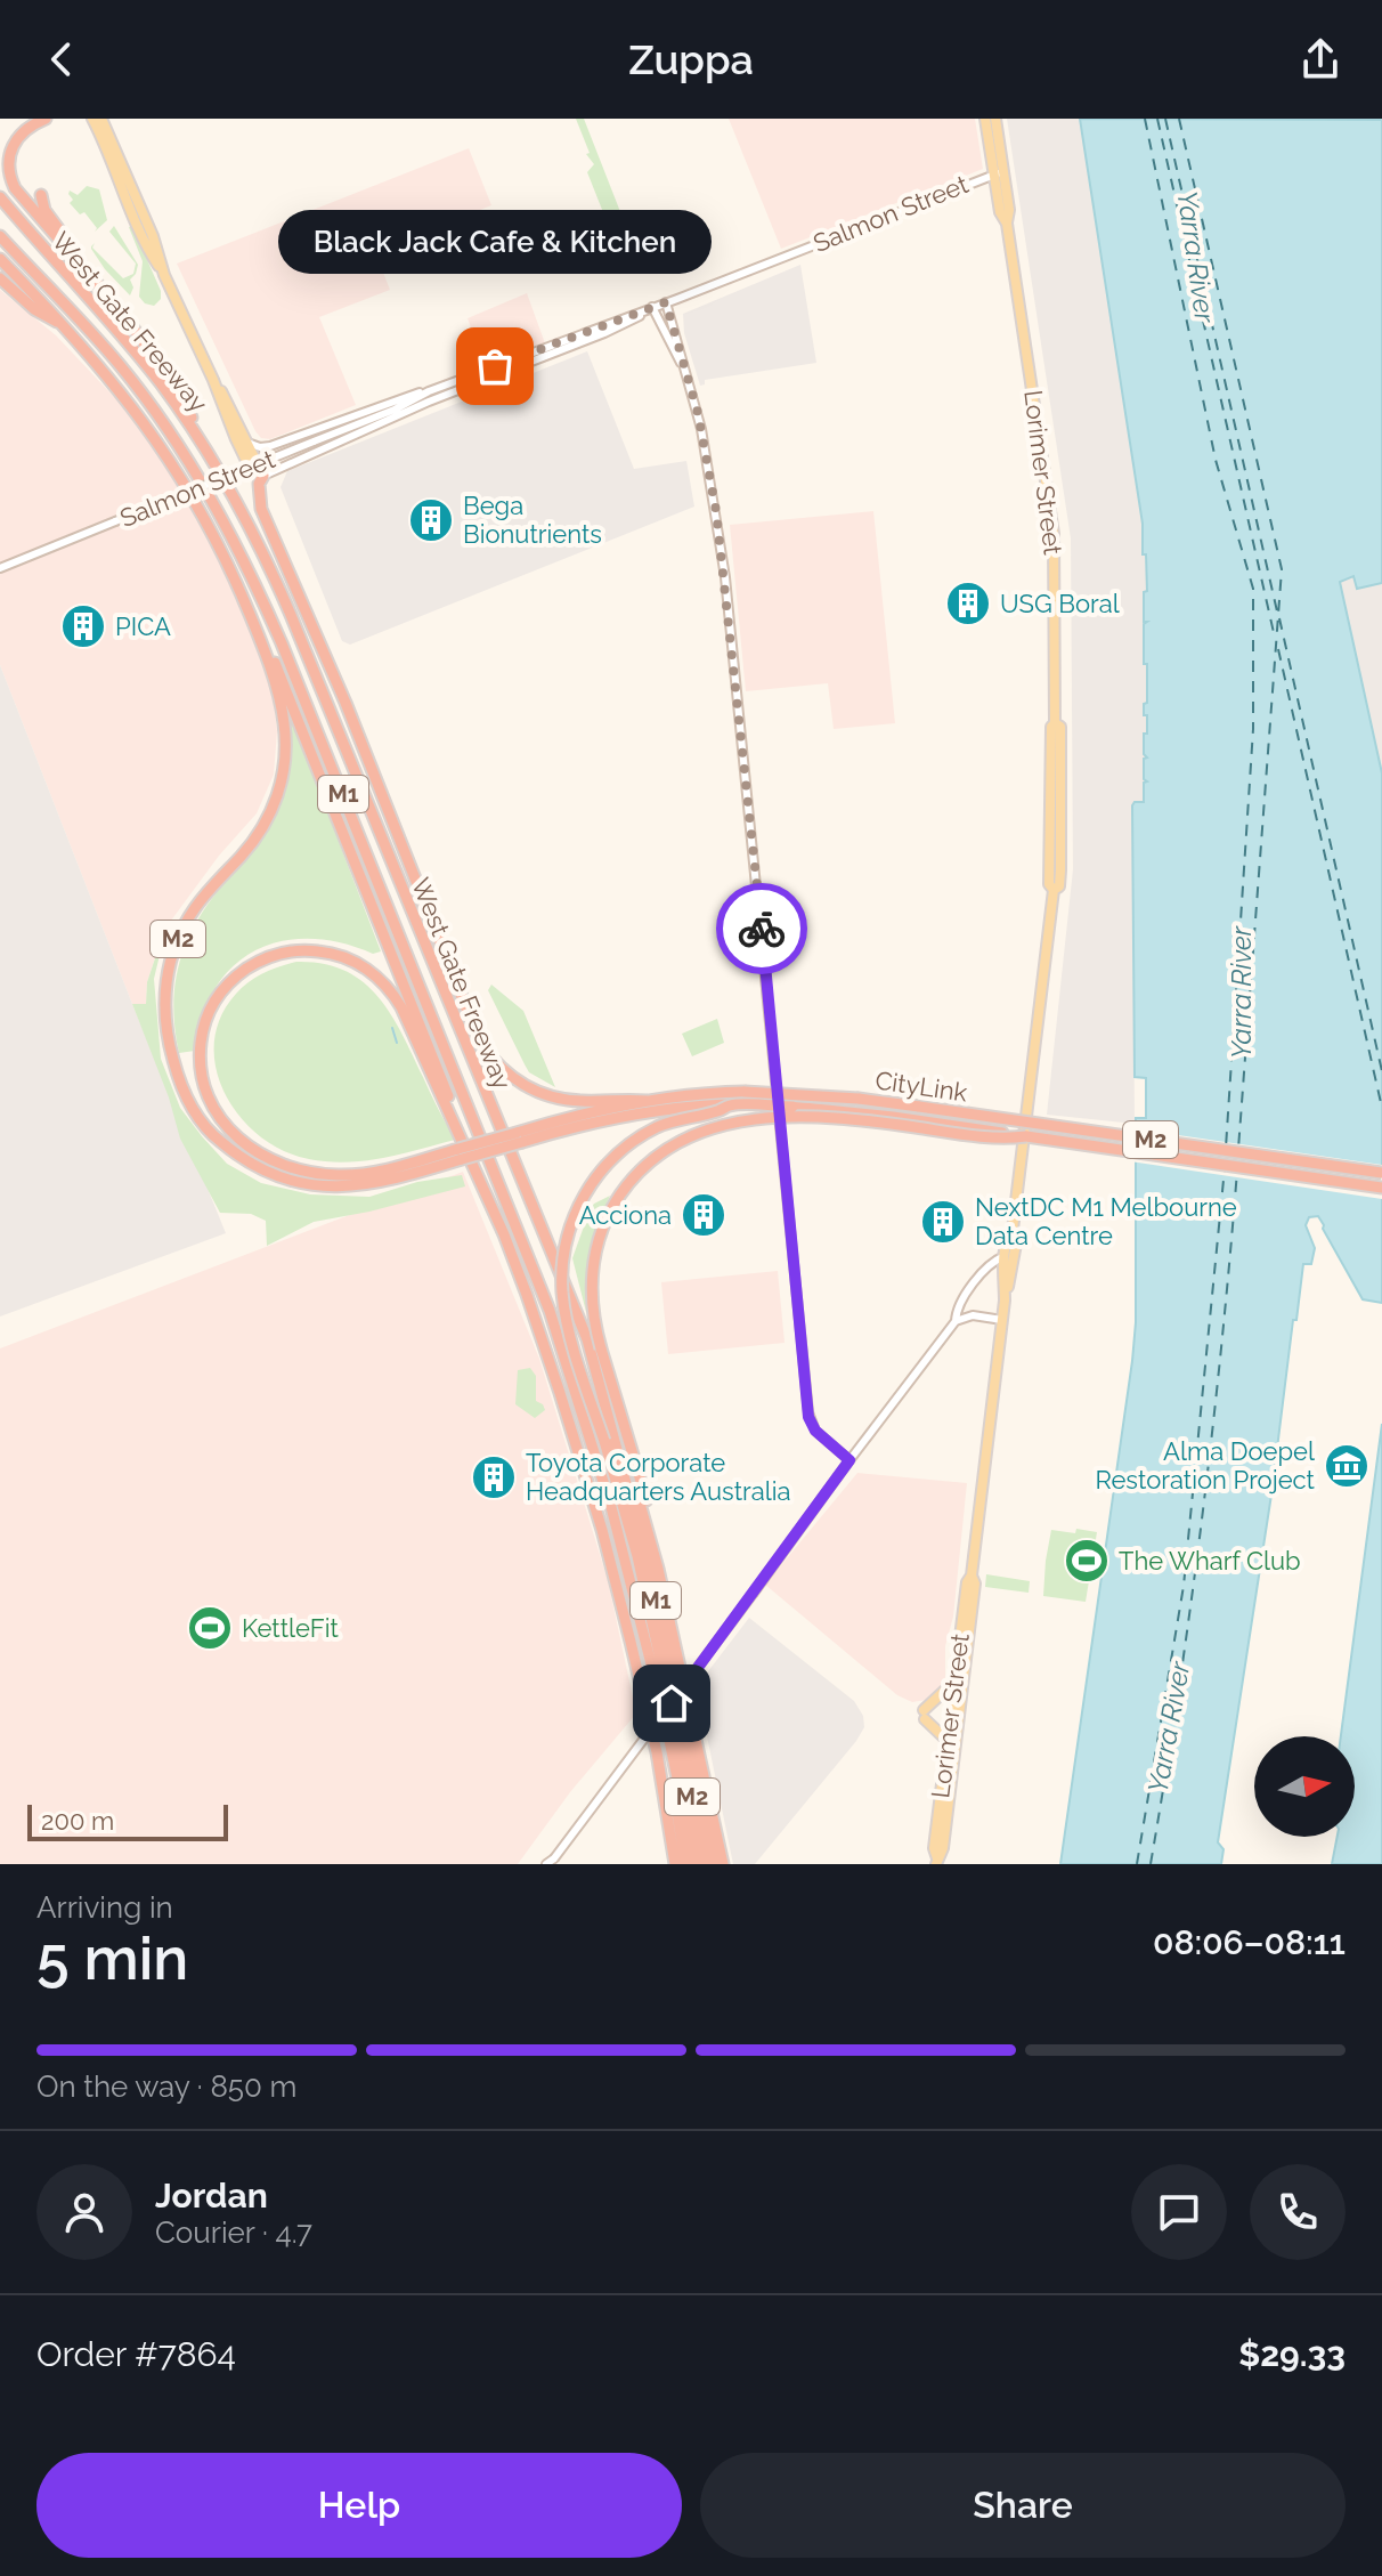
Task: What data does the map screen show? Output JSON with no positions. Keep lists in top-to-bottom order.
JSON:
{
  "streets": {
    "highway": [
      "West Gate Freeway",
      "M1",
      "M2",
      "CityLink"
    ],
    "main road": ["Lorimer Street"],
    "street": ["Salmon Street"]
  },
  "crossings": [
    ["Salmon Street", "Lorimer Street"],
    ["Salmon Street", "M2"],
    ["West Gate Freeway", "M2"],
    ["M1", "M2"],
    ["M2", "CityLink"]
  ],
  "water": ["Yarra River"],
  "places": {
    "other": ["Black Jack Cafe & Kitchen"],
    "building": [
      "Bega Bionutrients",
      "USG Boral",
      "PICA",
      "Acciona",
      "NextDC M1 Melbourne Data Centre",
      "Toyota Corporate Headquarters Australia"
    ],
    "museum": ["Alma Doepel Restoration Project"],
    "sports": ["The Wharf Club", "KettleFit"]
  },
  "scale_bar": "200 m",
  "north": "right",
  "page": {
    "header": "Zuppa",
    "bubble": "Black Jack Cafe & Kitchen",
    "scale": "200 m",
    "heading": ["5 min", "Arriving in", "08:06–08:11"],
    "panel": [
      "Jordan",
      "Courier · 4.7",
      "Order #7864",
      "$29.33"
    ],
    "bar": "On the way · 850 m",
    "buttons": ["Help", "Share"]
  }
}
